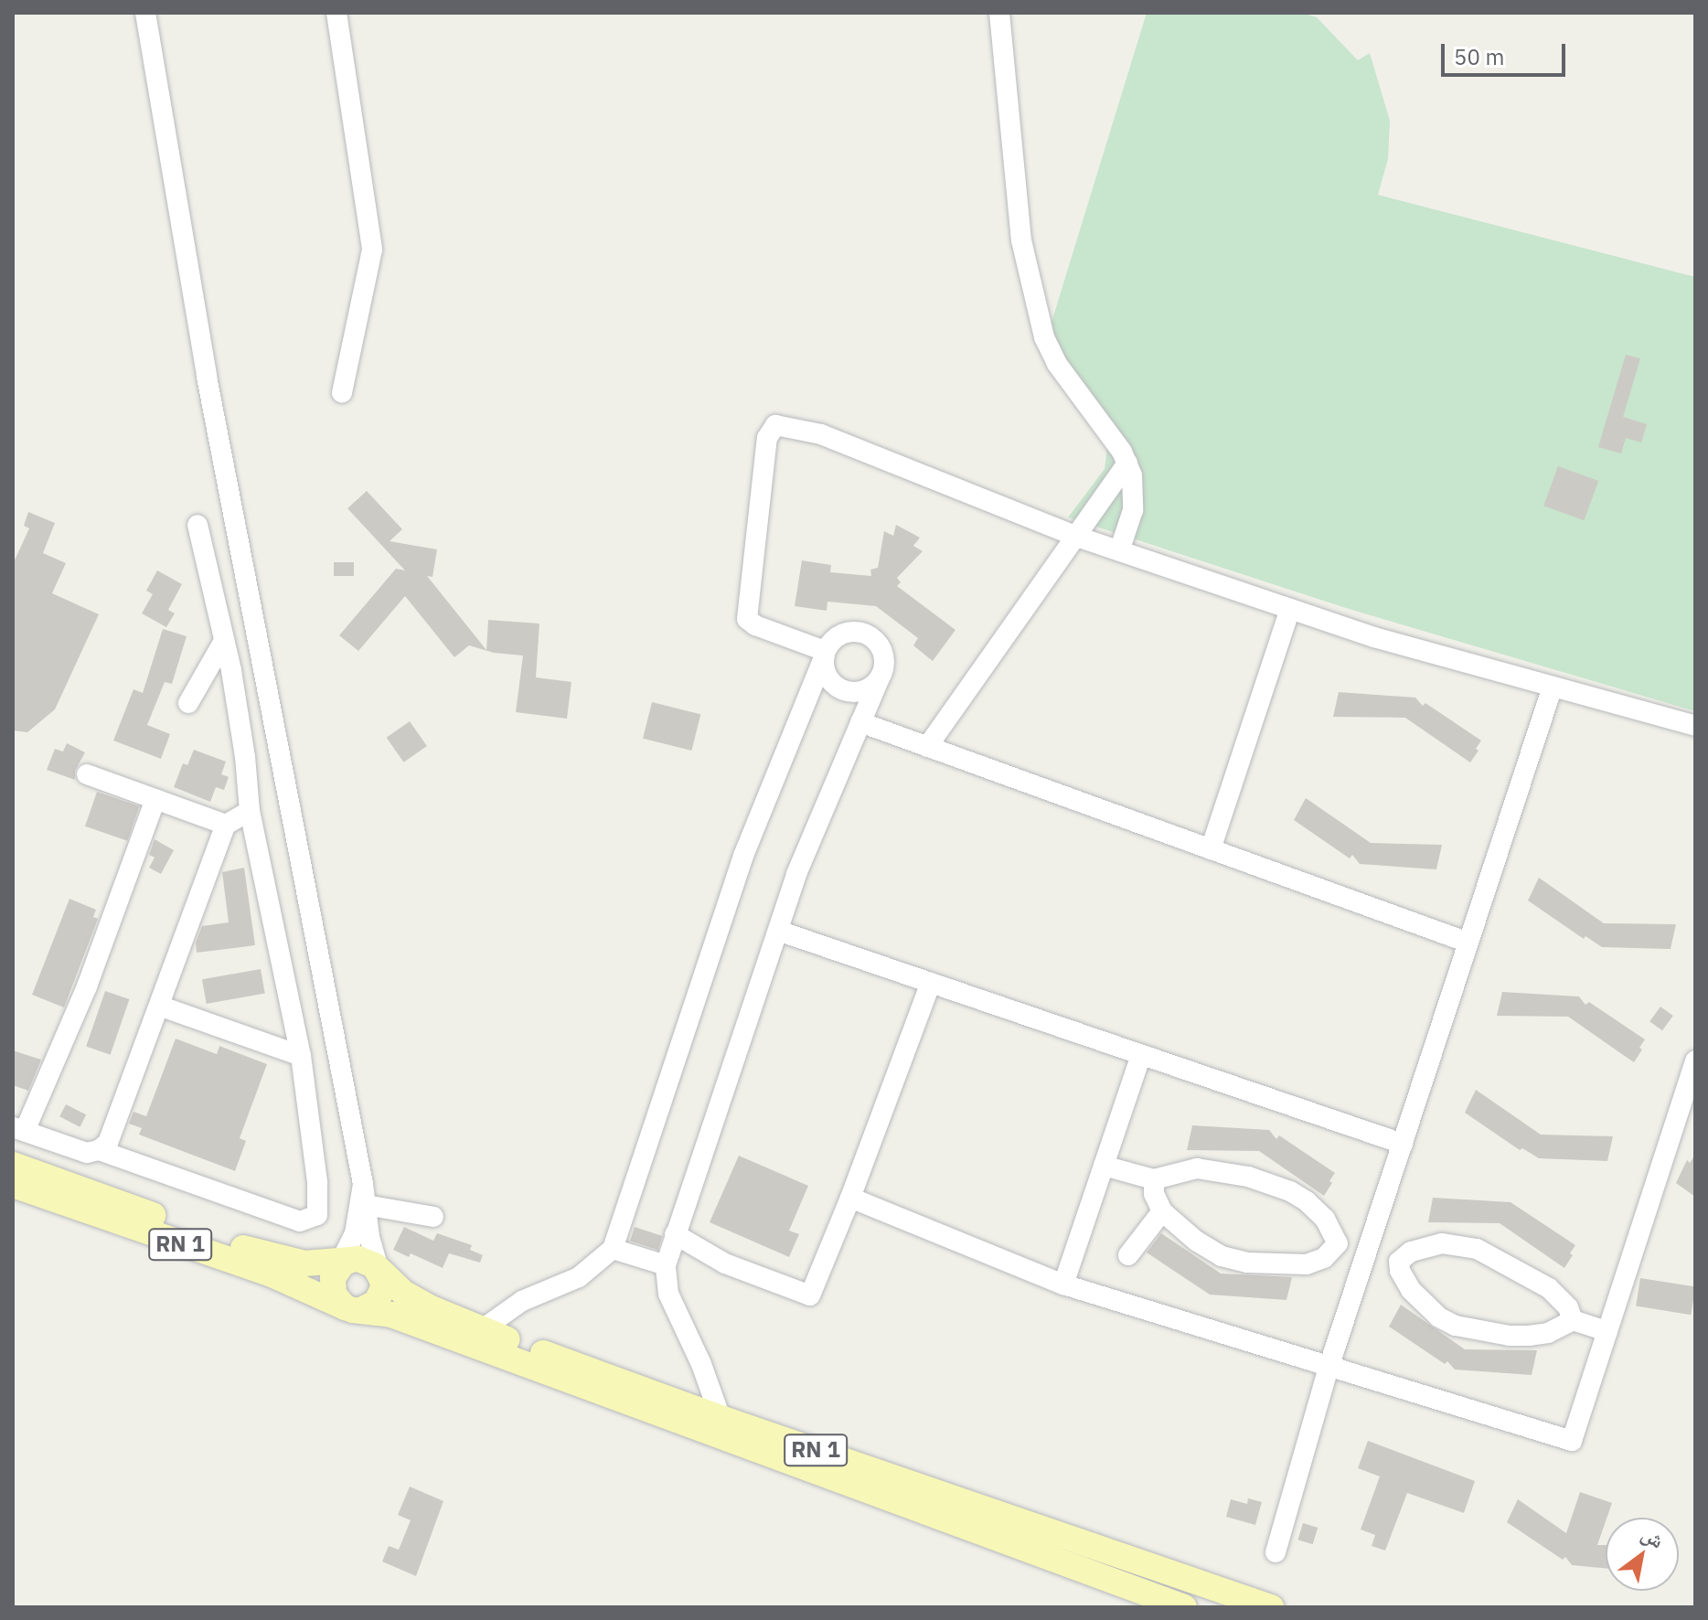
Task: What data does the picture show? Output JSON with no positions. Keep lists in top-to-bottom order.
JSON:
{
  "streets": {
    "main road": ["RN 1"]
  },
  "scale_bar": "50 m",
  "north": "top right"
}
